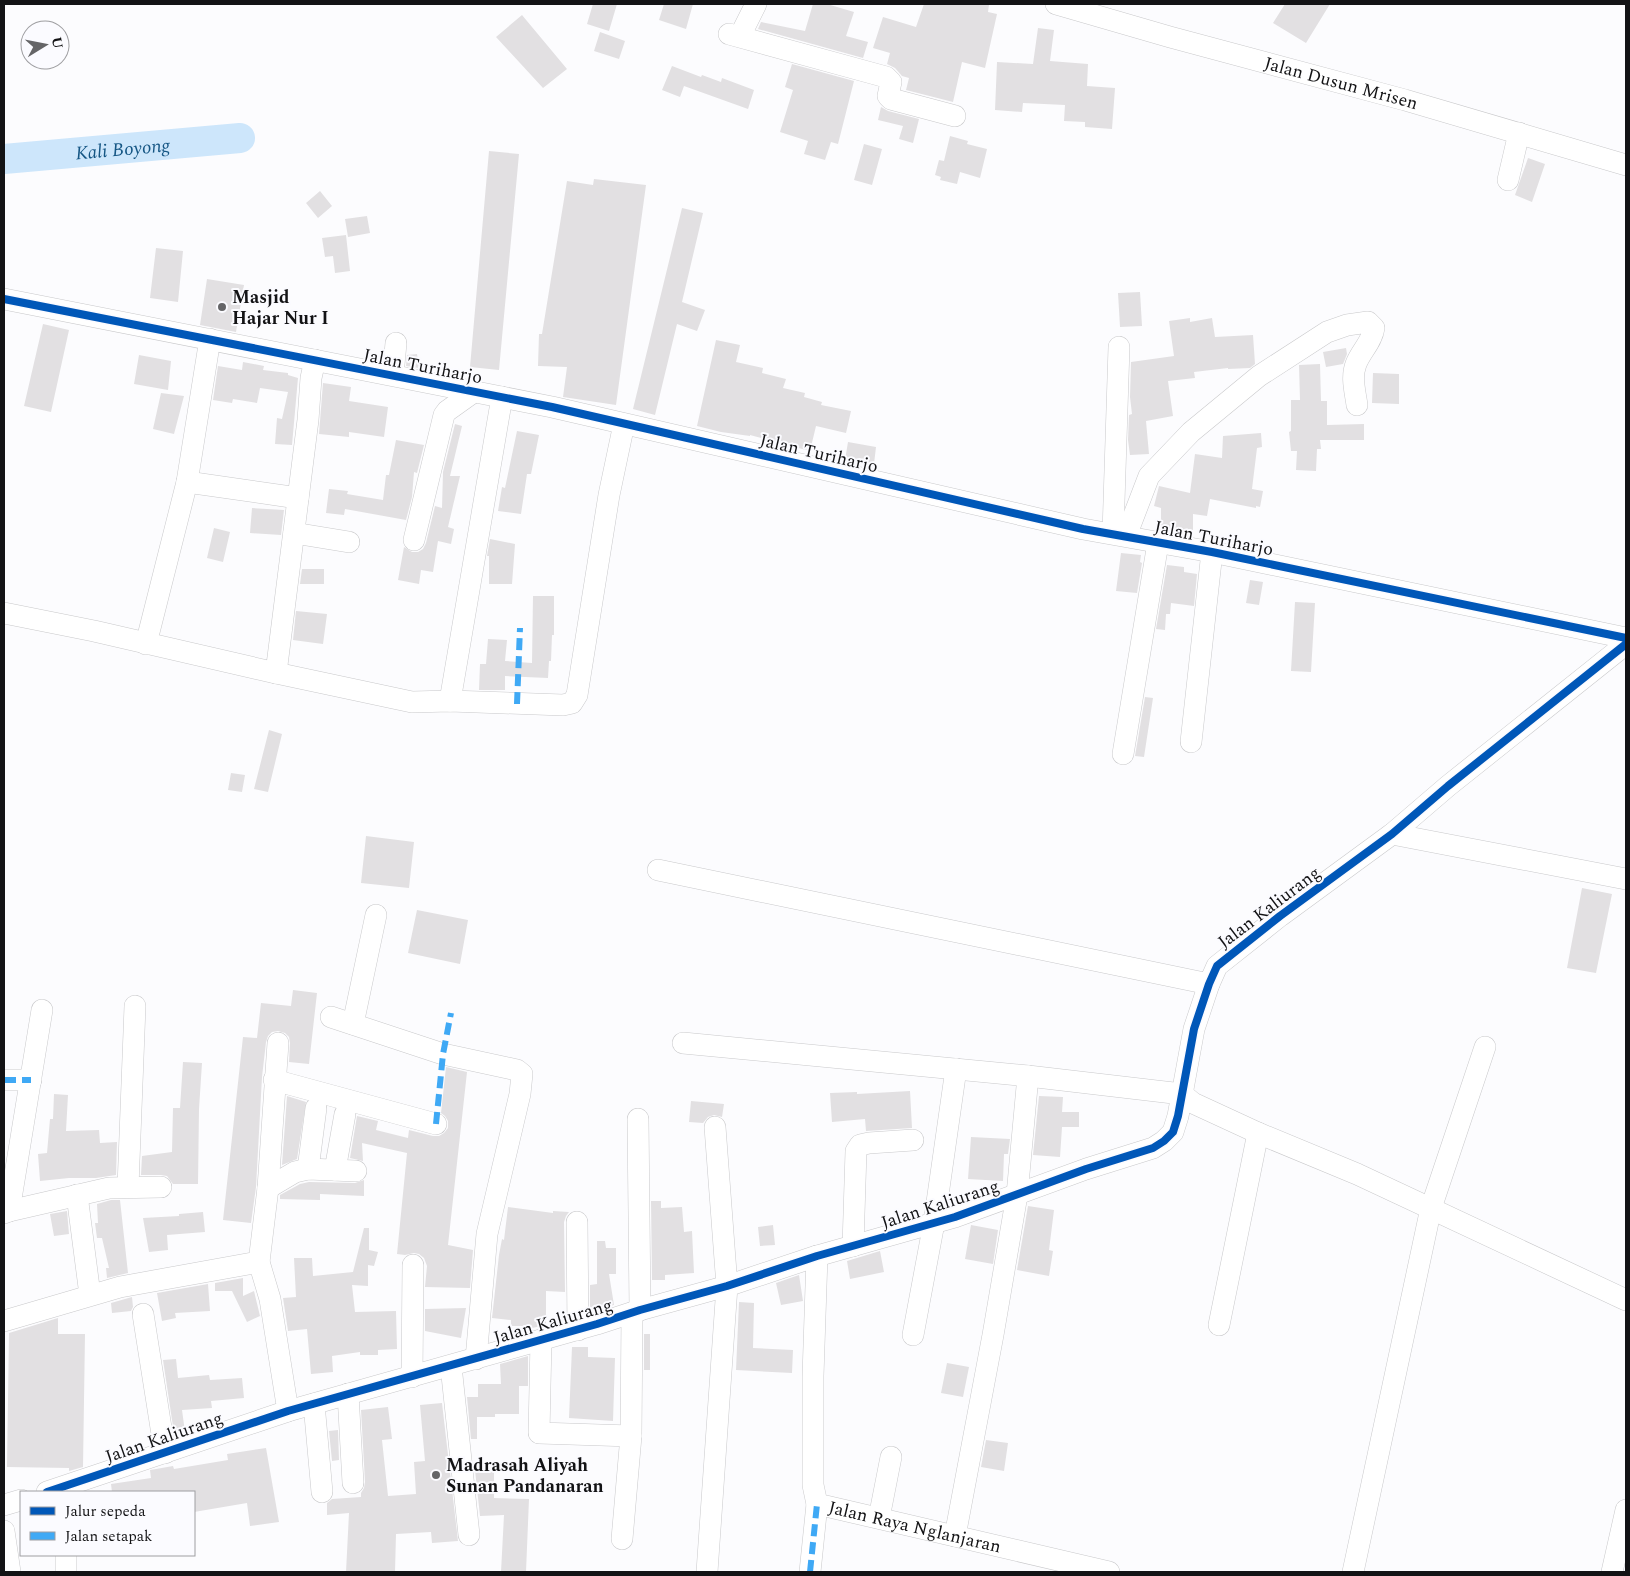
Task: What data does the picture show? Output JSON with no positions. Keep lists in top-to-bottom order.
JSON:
{
  "streets": {
    "street": [
      "Jalan Dusun Mrisen",
      "Jalan Turiharjo",
      "Jalan Kaliurang",
      "Jalan Raya Nglanjaran"
    ]
  },
  "crossings": [
    ["Jalan Kaliurang", "Jalan Raya Nglanjaran"]
  ],
  "water": ["Kali Boyong"],
  "places": ["Masjid Hajar Nur I", "Madrasah Aliyah Sunan Pandanaran"],
  "legend": ["Jalur sepeda", "Jalan setapak"],
  "north": "right"
}
